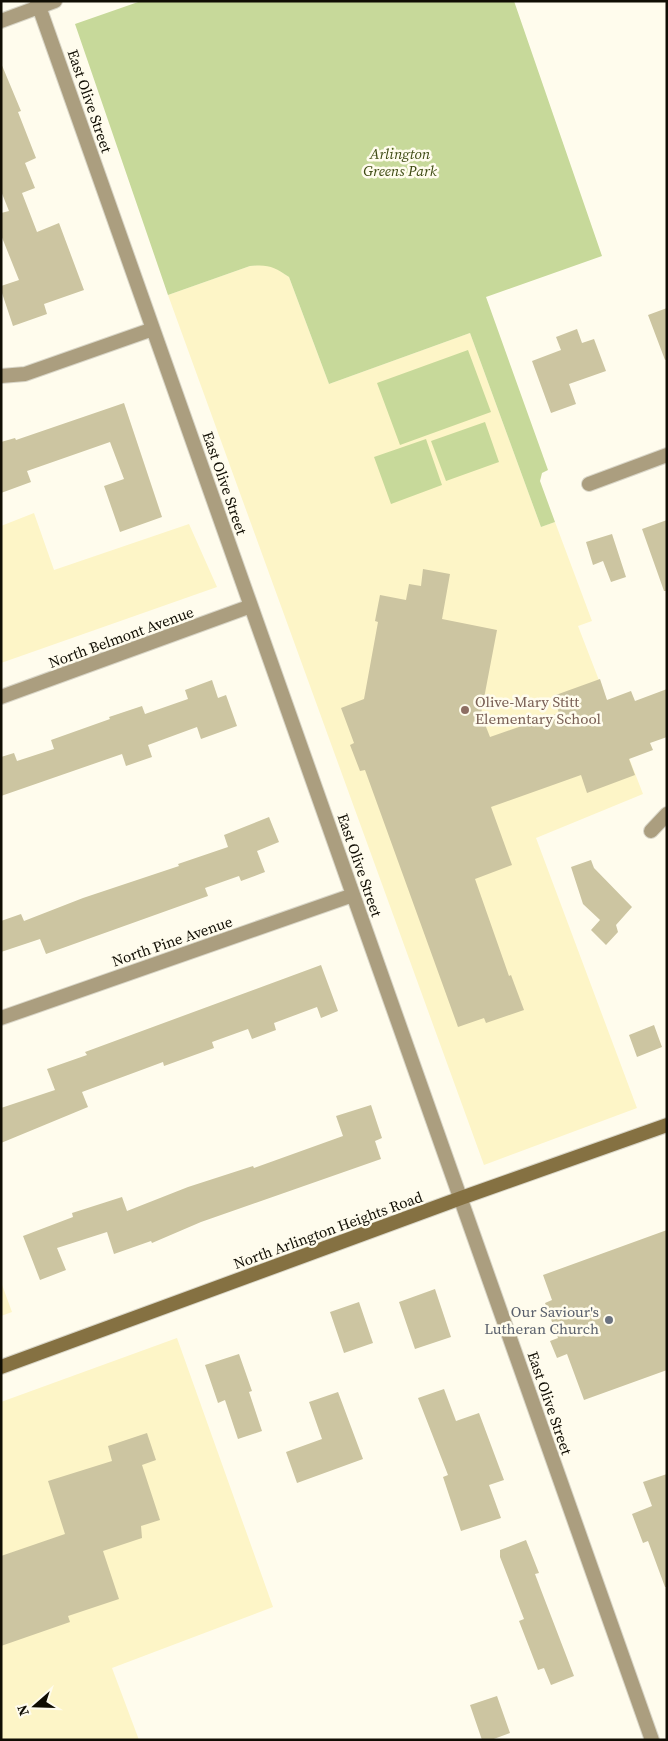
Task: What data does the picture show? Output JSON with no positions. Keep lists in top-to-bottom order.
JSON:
{
  "streets": {
    "main road": ["North Arlington Heights Road"],
    "street": ["East Olive Street", "North Belmont Avenue", "North Pine Avenue"]
  },
  "crossings": [
    ["East Olive Street", "North Belmont Avenue"],
    ["East Olive Street", "North Pine Avenue"],
    ["East Olive Street", "North Arlington Heights Road"]
  ],
  "parks": ["Arlington Greens Park"],
  "places": ["Olive-Mary Stitt Elementary School", "Our Saviour's Lutheran Church"],
  "north": "left"
}
